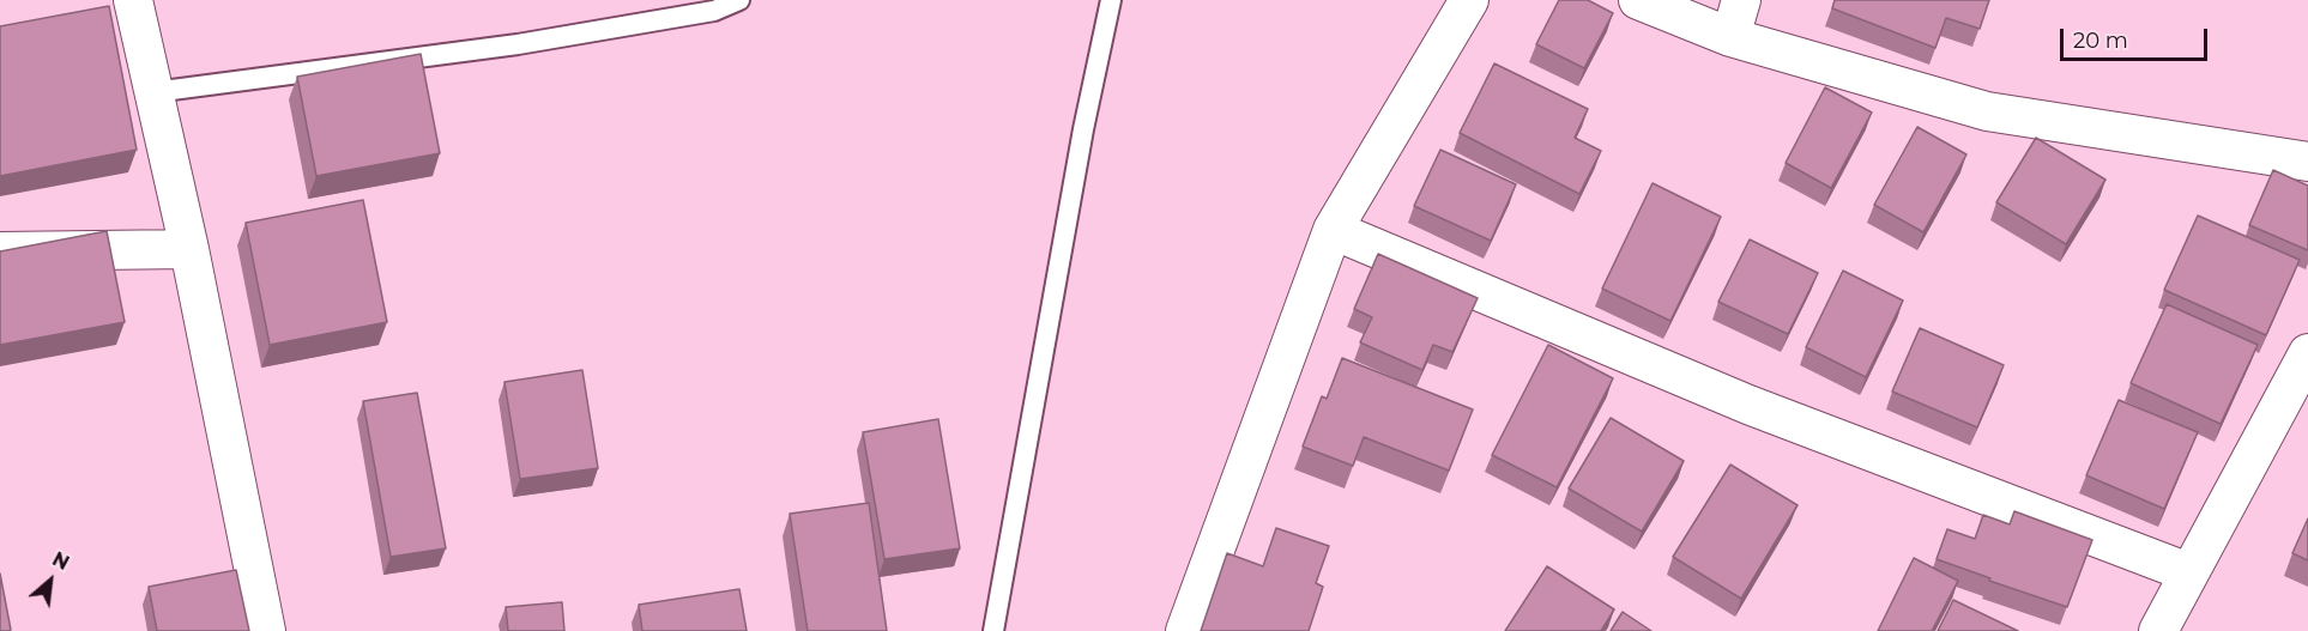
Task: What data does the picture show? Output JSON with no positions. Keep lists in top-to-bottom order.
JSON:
{
  "scale_bar": "20 m",
  "north": "top right"
}
